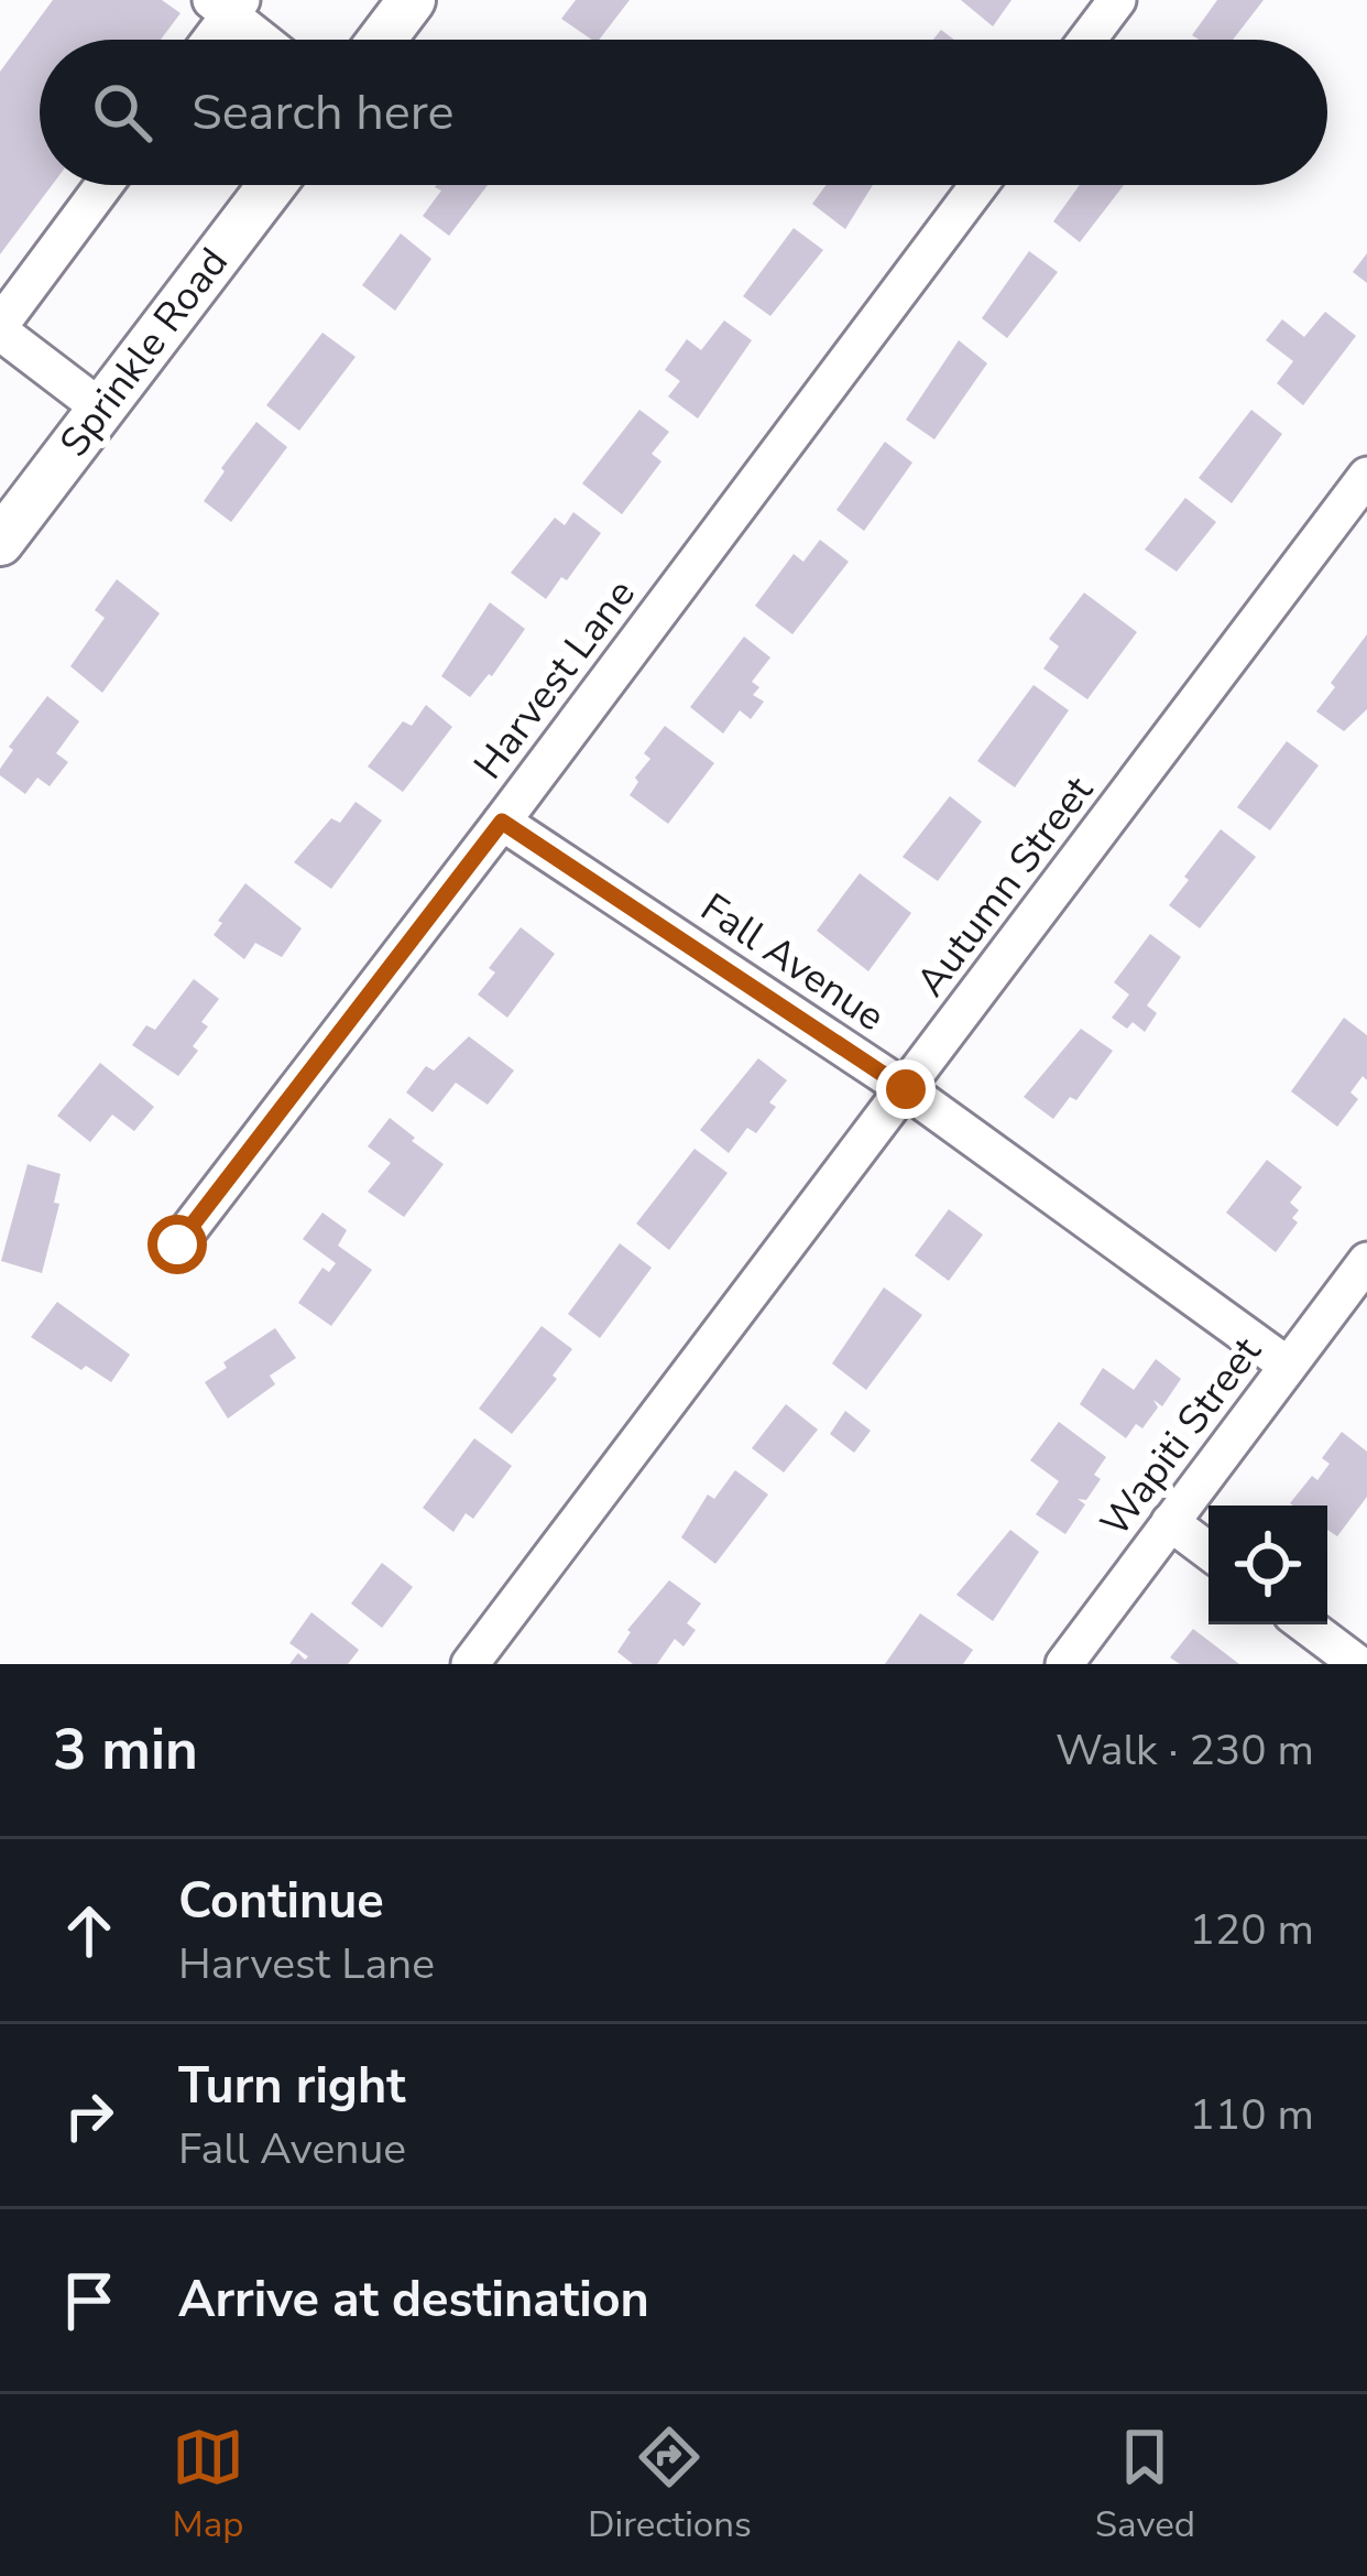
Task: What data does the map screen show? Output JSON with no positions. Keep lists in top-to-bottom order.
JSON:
{
  "streets": {
    "main road": ["Sprinkle Road"],
    "street": [
      "Harvest Lane",
      "Autumn Street",
      "Fall Avenue",
      "Wapiti Street"
    ]
  },
  "crossings": [
    ["Harvest Lane", "Fall Avenue"],
    ["Autumn Street", "Fall Avenue"],
    ["Fall Avenue", "Wapiti Street"]
  ],
  "page": {
    "search": "Search here",
    "heading": ["3 min", "Walk · 230 m"],
    "list": [
      ["Continue", "Harvest Lane", "120 m"],
      ["Turn right", "Fall Avenue", "110 m"],
      "Arrive at destination"
    ],
    "nav": ["Map", "Directions", "Saved"]
  }
}
